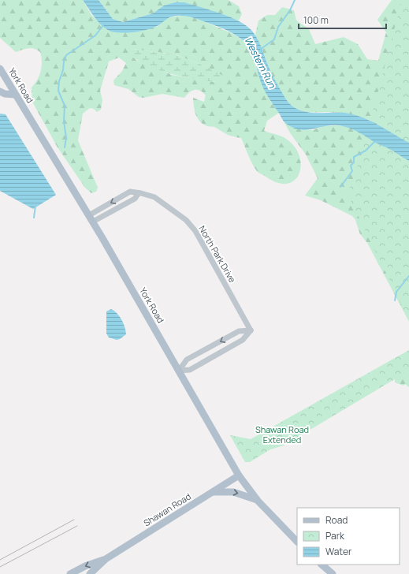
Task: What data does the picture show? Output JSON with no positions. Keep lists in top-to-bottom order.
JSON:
{
  "streets": {
    "main road": ["York Road", "Shawan Road"],
    "street": ["North Park Drive"]
  },
  "crossings": [
    ["York Road", "North Park Drive"],
    ["York Road", "Shawan Road"]
  ],
  "water": ["Western Run"],
  "parks": ["Shawan Road Extended"],
  "legend": ["Road", "Park", "Water"],
  "scale_bar": "100 m"
}
